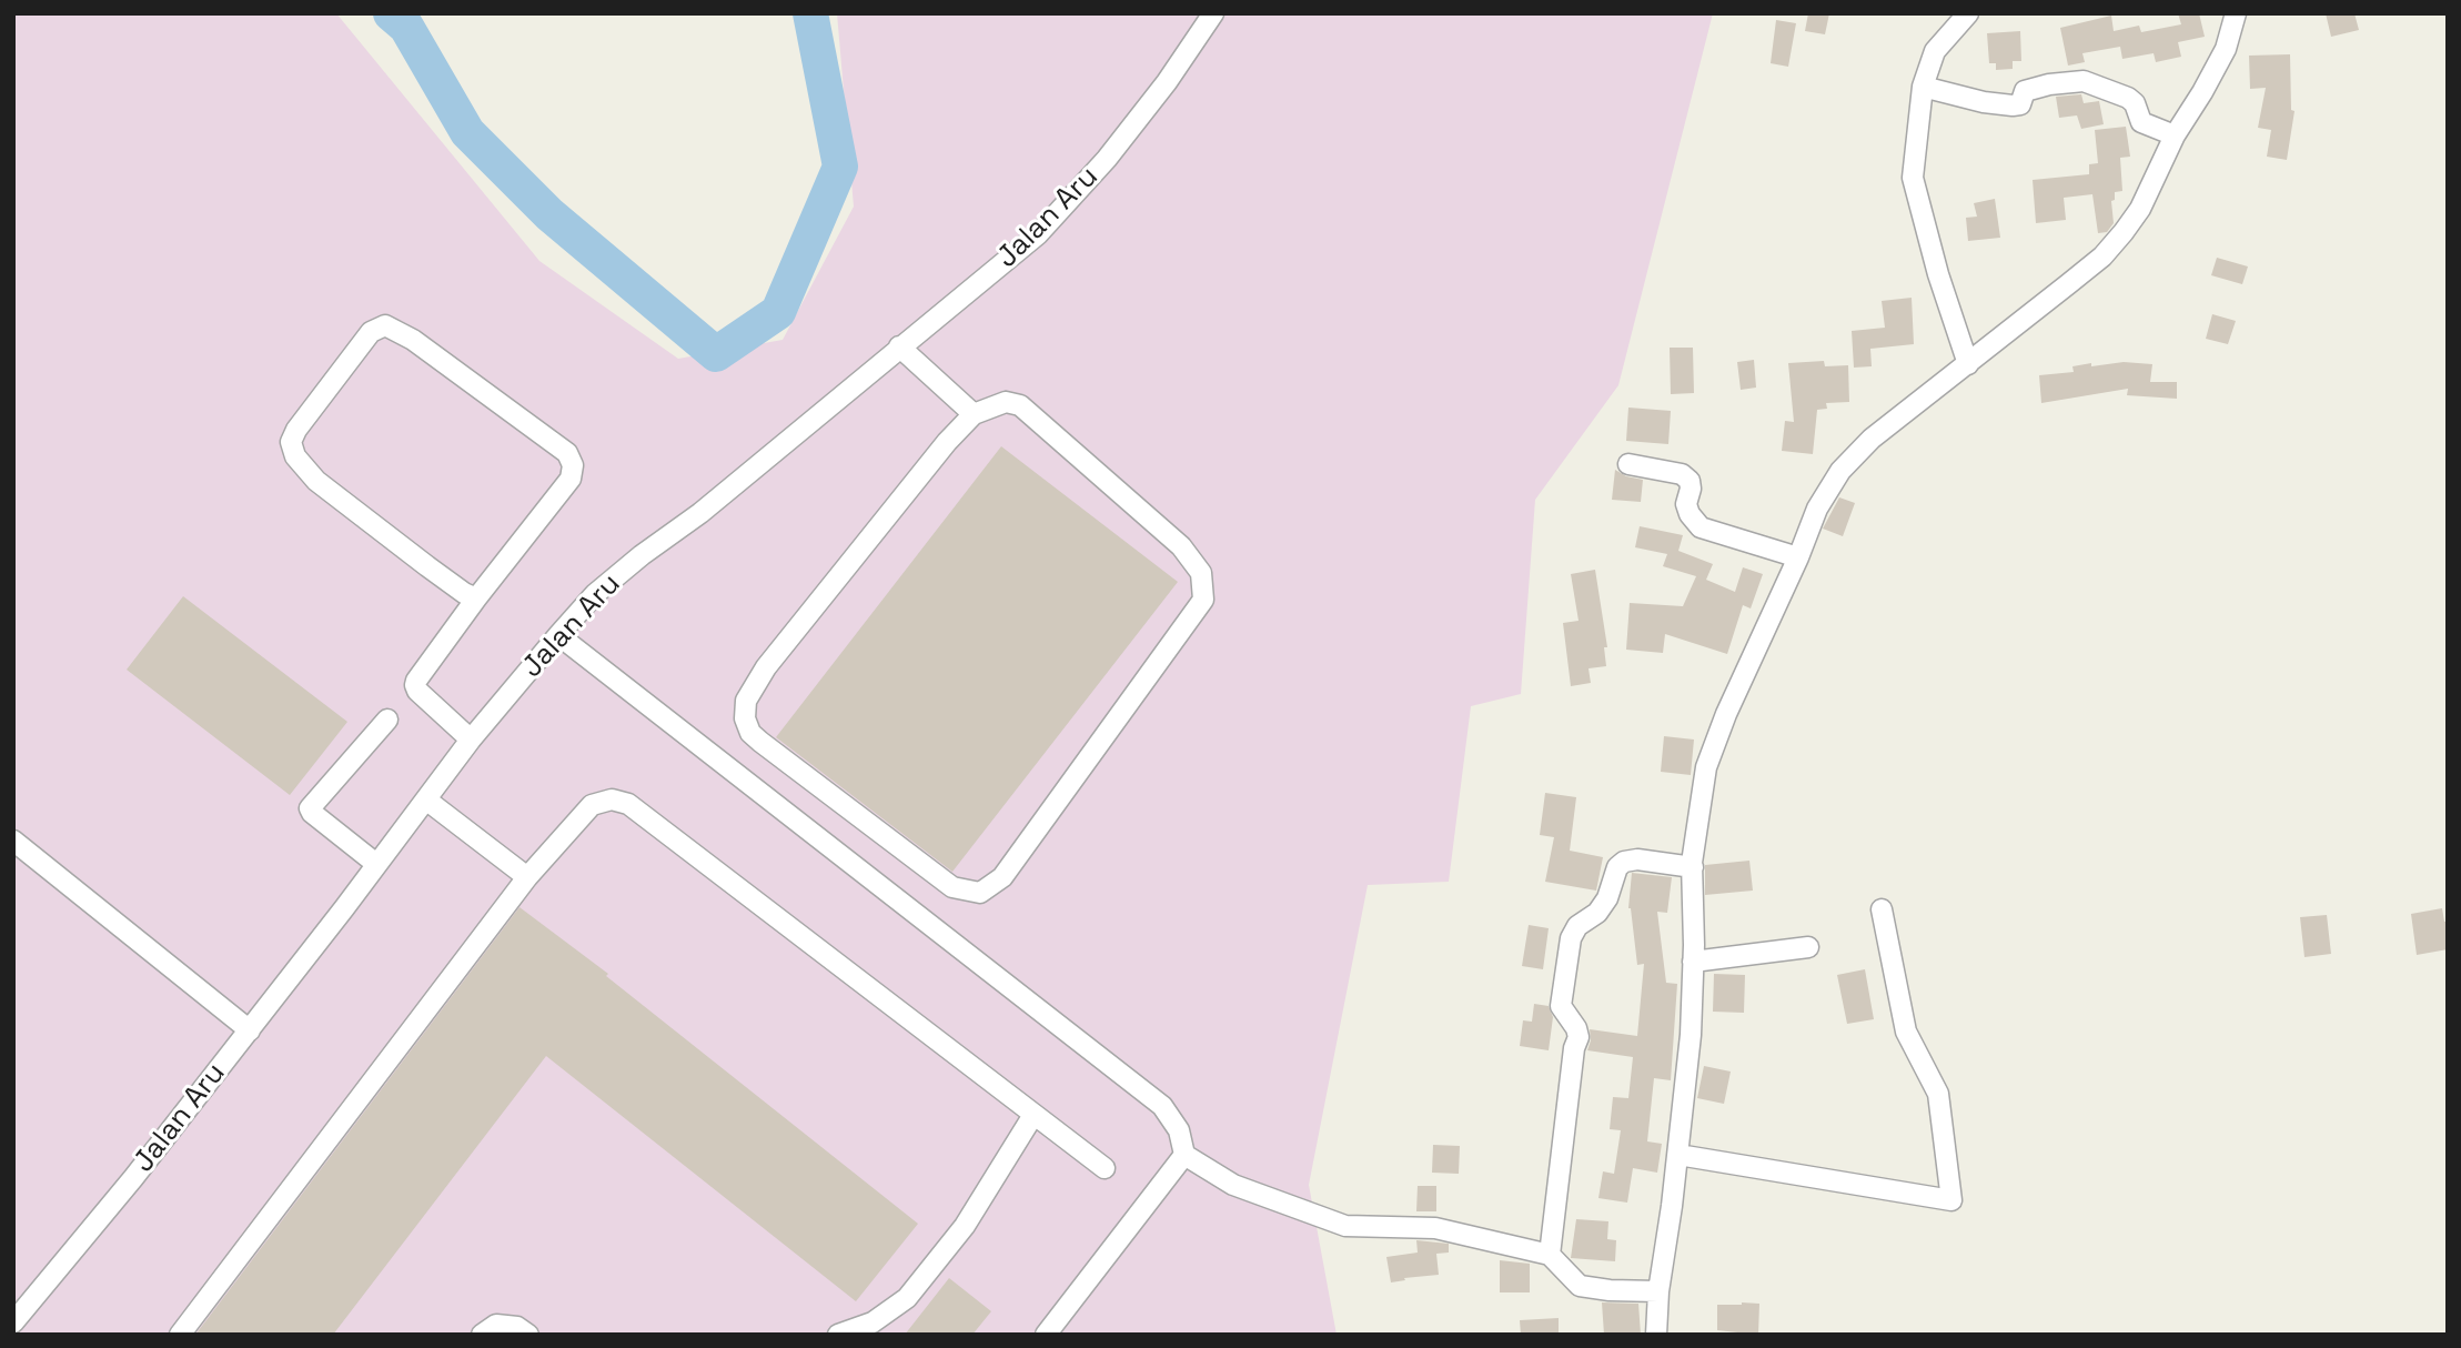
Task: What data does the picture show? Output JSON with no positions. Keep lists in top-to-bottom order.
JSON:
{
  "streets": {
    "street": ["Jalan Aru"]
  }
}
